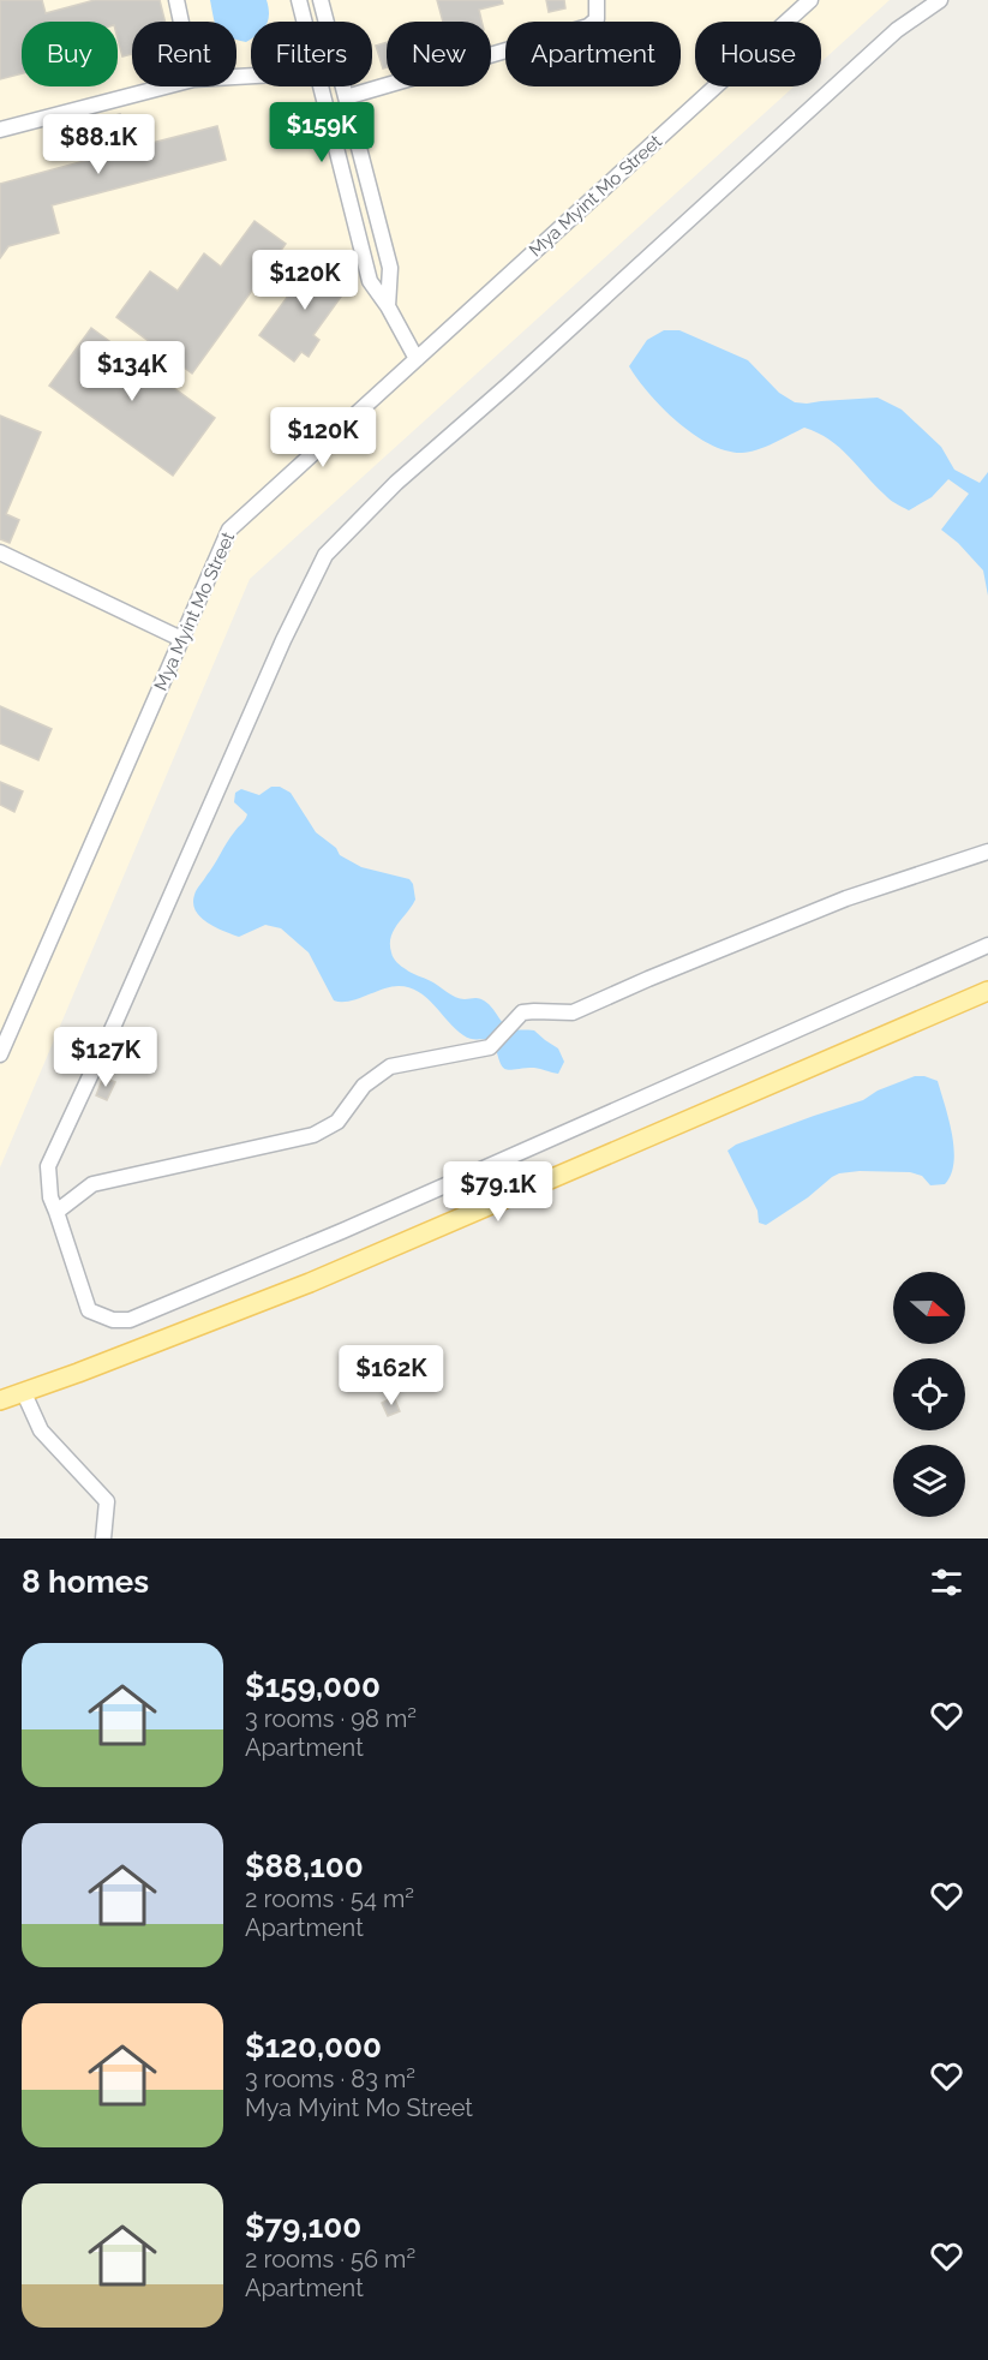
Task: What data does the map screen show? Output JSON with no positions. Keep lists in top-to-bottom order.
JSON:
{
  "streets": {
    "street": ["Mya Myint Mo Street"]
  },
  "north": "right",
  "page": {
    "chip": [
      "Buy",
      "Rent",
      "Filters",
      "New",
      "Apartment",
      "House"
    ],
    "price": [
      "$159K",
      "$88.1K",
      "$120K",
      "$134K",
      "$120K",
      "$127K",
      "$79.1K",
      "$162K"
    ],
    "heading": "8 homes",
    "list": [
      {
        "name": "$159,000",
        "note": "3 rooms · 98 m² · Apartment"
      },
      {
        "name": "$88,100",
        "note": "2 rooms · 54 m² · Apartment"
      },
      {
        "name": "$120,000",
        "note": "3 rooms · 83 m² · Mya Myint Mo Street"
      },
      {
        "name": "$79,100",
        "note": "2 rooms · 56 m² · Apartment"
      }
    ]
  }
}
